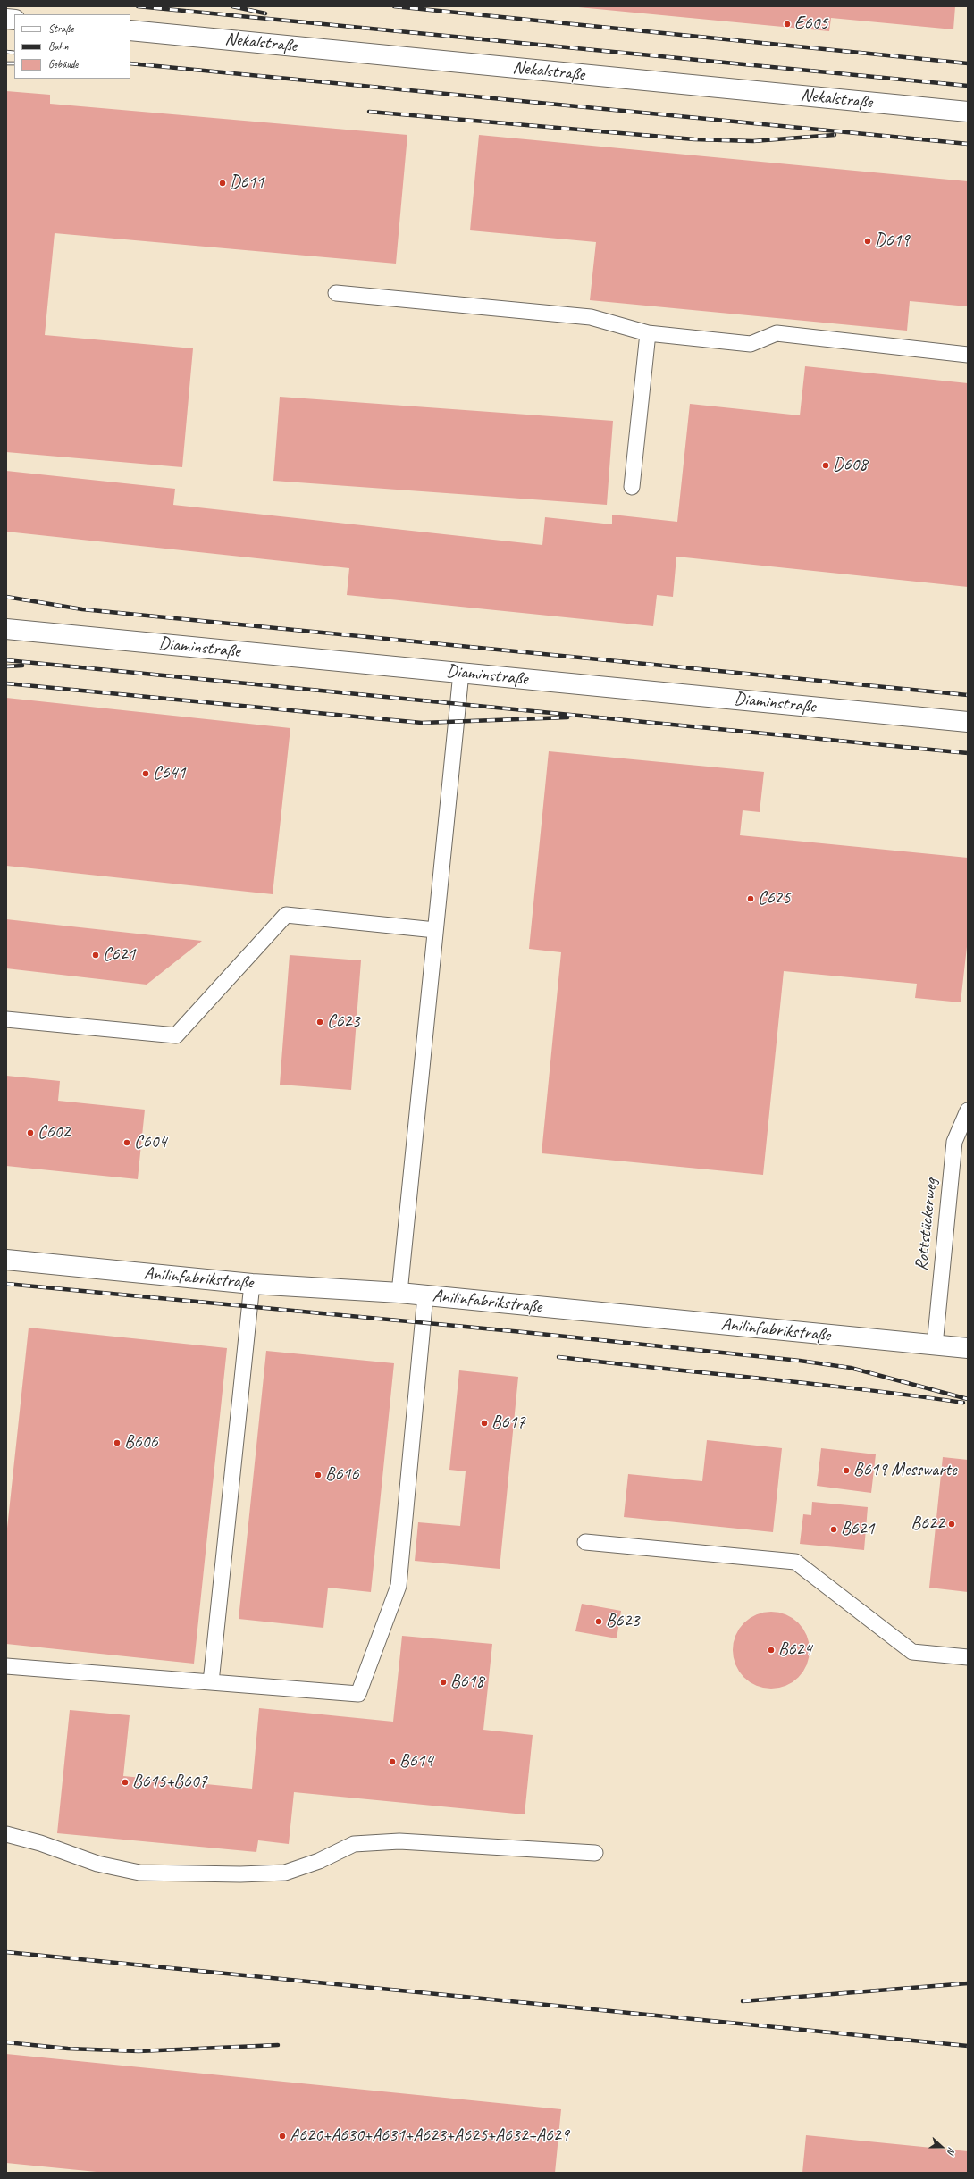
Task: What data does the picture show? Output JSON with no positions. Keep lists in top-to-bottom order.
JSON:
{
  "streets": {
    "street": ["Nekalstraße", "Diaminstraße", "Anilinfabrikstraße"],
    "lane": ["Rottstückerweg"]
  },
  "crossings": [
    ["Rottstückerweg", "Anilinfabrikstraße"]
  ],
  "places": [
    "E605",
    "D611",
    "D619",
    "D608",
    "C641",
    "C625",
    "C621",
    "C623",
    "C602",
    "C604",
    "B617",
    "B606",
    "B619 Messwarte",
    "B616",
    "B622",
    "B621",
    "B623",
    "B624",
    "B618",
    "B614",
    "B615+B607",
    "A620+A630+A631+A623+A625+A632+A629"
  ],
  "legend": ["Straße", "Bahn", "Gebäude"],
  "north": "right"
}
